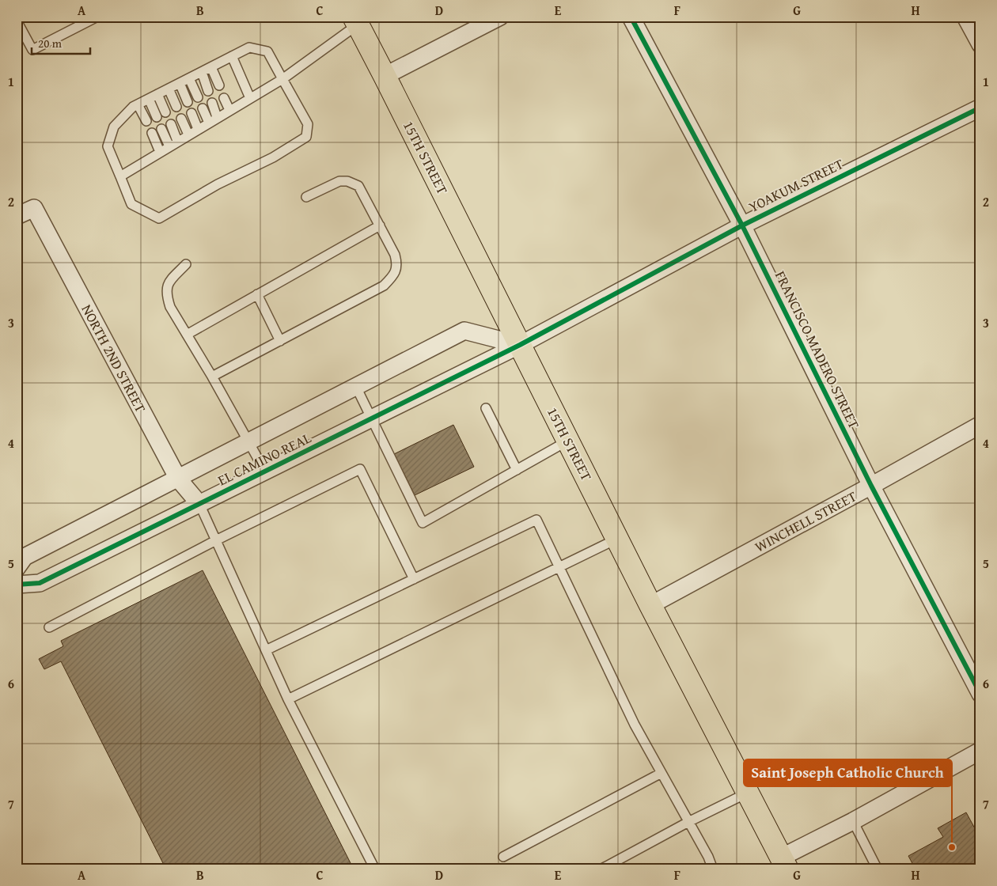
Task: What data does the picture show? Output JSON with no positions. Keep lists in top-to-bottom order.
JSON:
{
  "streets": {
    "main road": ["15TH STREET"],
    "street": [
      "YOAKUM STREET",
      "FRANCISCO MADERO STREET",
      "NORTH 2ND STREET",
      "EL CAMINO REAL",
      "WINCHELL STREET"
    ]
  },
  "crossings": [
    ["15TH STREET", "YOAKUM STREET"],
    ["15TH STREET", "EL CAMINO REAL"],
    ["15TH STREET", "WINCHELL STREET"],
    ["YOAKUM STREET", "FRANCISCO MADERO STREET"],
    ["YOAKUM STREET", "EL CAMINO REAL"],
    ["FRANCISCO MADERO STREET", "WINCHELL STREET"],
    ["NORTH 2ND STREET", "EL CAMINO REAL"]
  ],
  "places": ["Saint Joseph Catholic Church"],
  "scale_bar": "20 m",
  "grid": {
    "columns": [
      "A",
      "B",
      "C",
      "D",
      "E",
      "F",
      "G",
      "H"
    ],
    "rows": [
      "1",
      "2",
      "3",
      "4",
      "5",
      "6",
      "7"
    ]
  }
}
